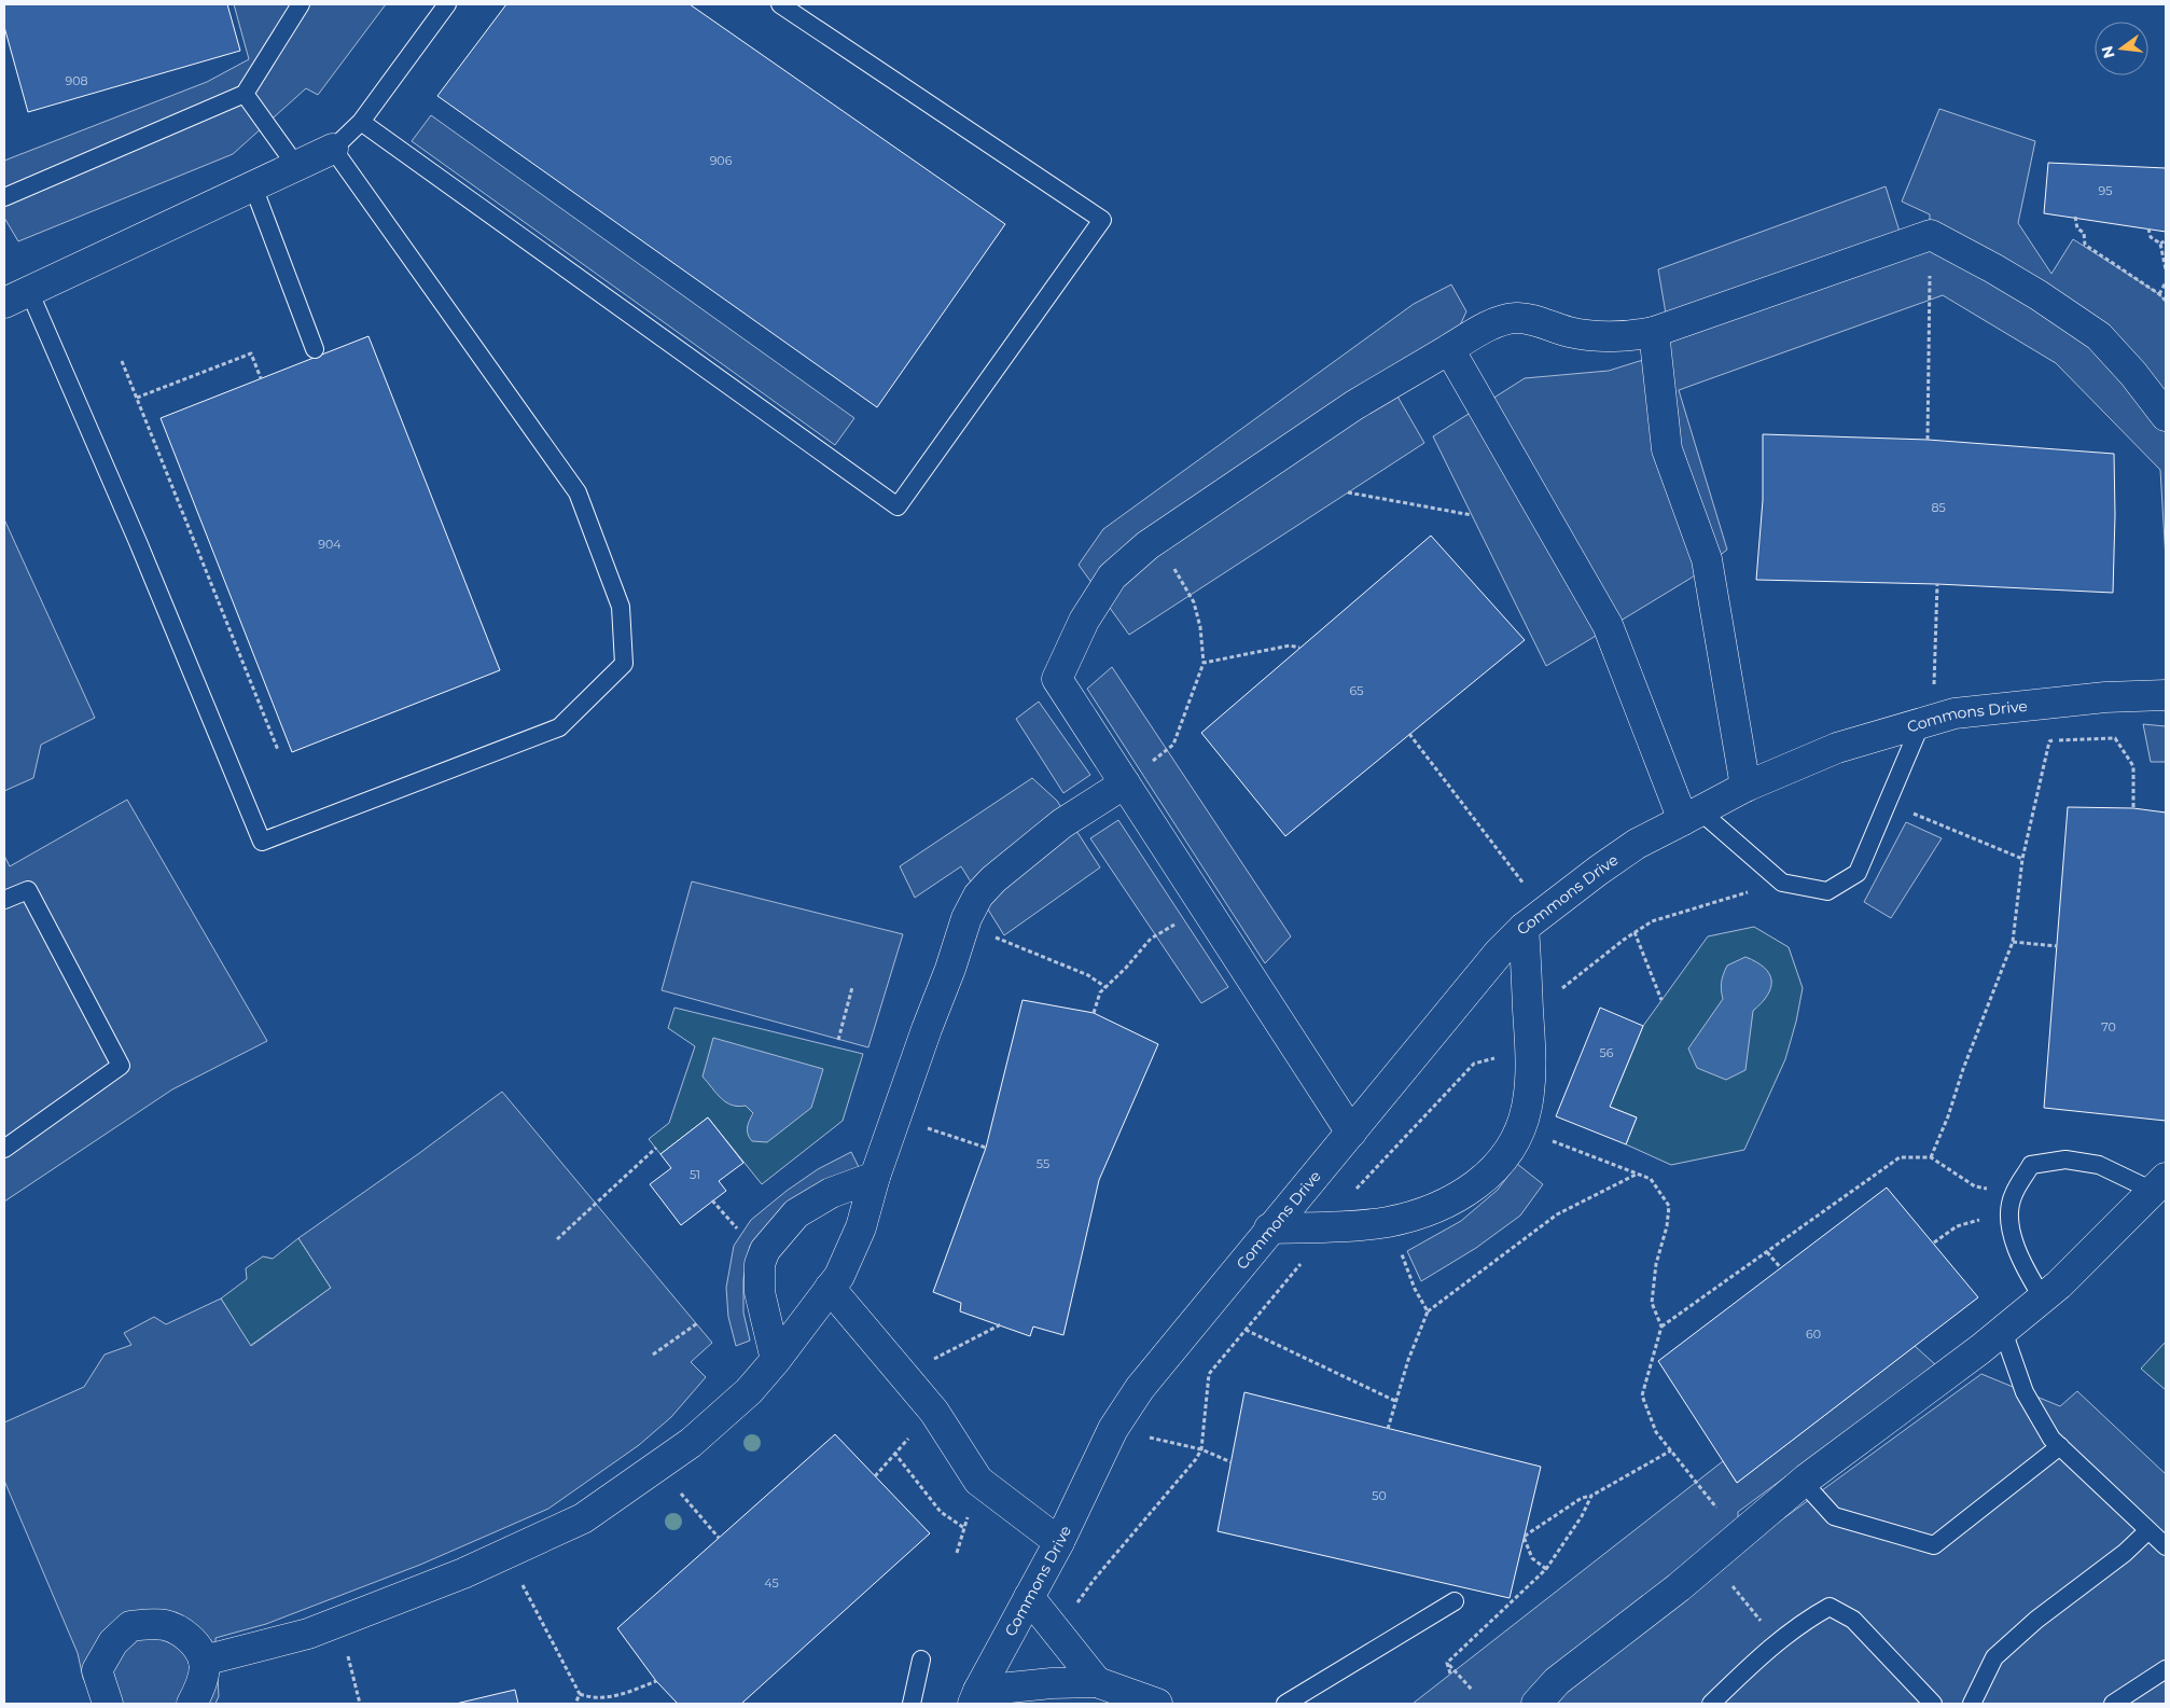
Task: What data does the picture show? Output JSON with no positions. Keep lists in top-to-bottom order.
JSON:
{
  "streets": {
    "street": ["Commons Drive"]
  },
  "house_numbers": [
    "908",
    "906",
    "95",
    "85",
    "904",
    "65",
    "70",
    "56",
    "55",
    "51",
    "60",
    "50",
    "45"
  ],
  "north": "left"
}
